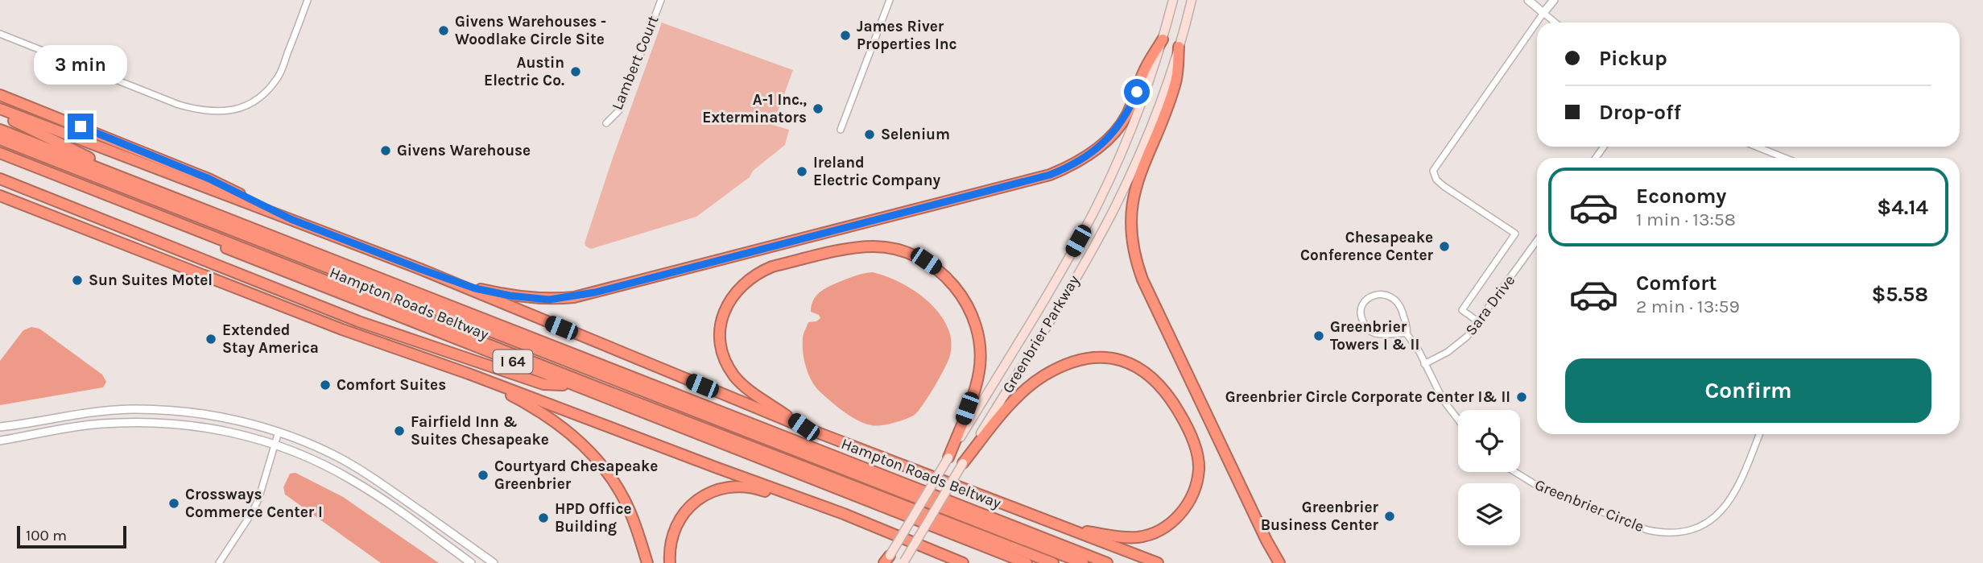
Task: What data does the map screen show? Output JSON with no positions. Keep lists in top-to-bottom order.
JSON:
{
  "streets": {
    "highway": ["Hampton Roads Beltway", "I 64"],
    "main road": ["Greenbrier Parkway"],
    "street": ["Lambert Court", "Sara Drive", "Greenbrier Circle"]
  },
  "places": [
    "Givens Warehouses - Woodlake Circle Site",
    "James River Properties Inc",
    "Austin Electric Co.",
    "A-1 Inc., Exterminators",
    "Selenium",
    "Givens Warehouse",
    "Ireland Electric Company",
    "Chesapeake Conference Center",
    "Sun Suites Motel",
    "Greenbrier Towers I & II",
    "Extended Stay America",
    "Comfort Suites",
    "Greenbrier Circle Corporate Center I& II",
    "Fairfield Inn & Suites Chesapeake",
    "Courtyard Chesapeake Greenbrier",
    "Crossways Commerce Center I",
    "Greenbrier Business Center",
    "HPD Office Building"
  ],
  "scale_bar": "100 m",
  "page": {
    "banner": ["Pickup", "Drop-off"],
    "bubble": "3 min",
    "list": [
      {
        "name": "Economy",
        "note": "1 min · 13:58",
        "value": "$4.14"
      },
      {
        "name": "Comfort",
        "note": "2 min · 13:59",
        "value": "$5.58"
      }
    ],
    "buttons": "Confirm",
    "scale": "100 m"
  }
}
